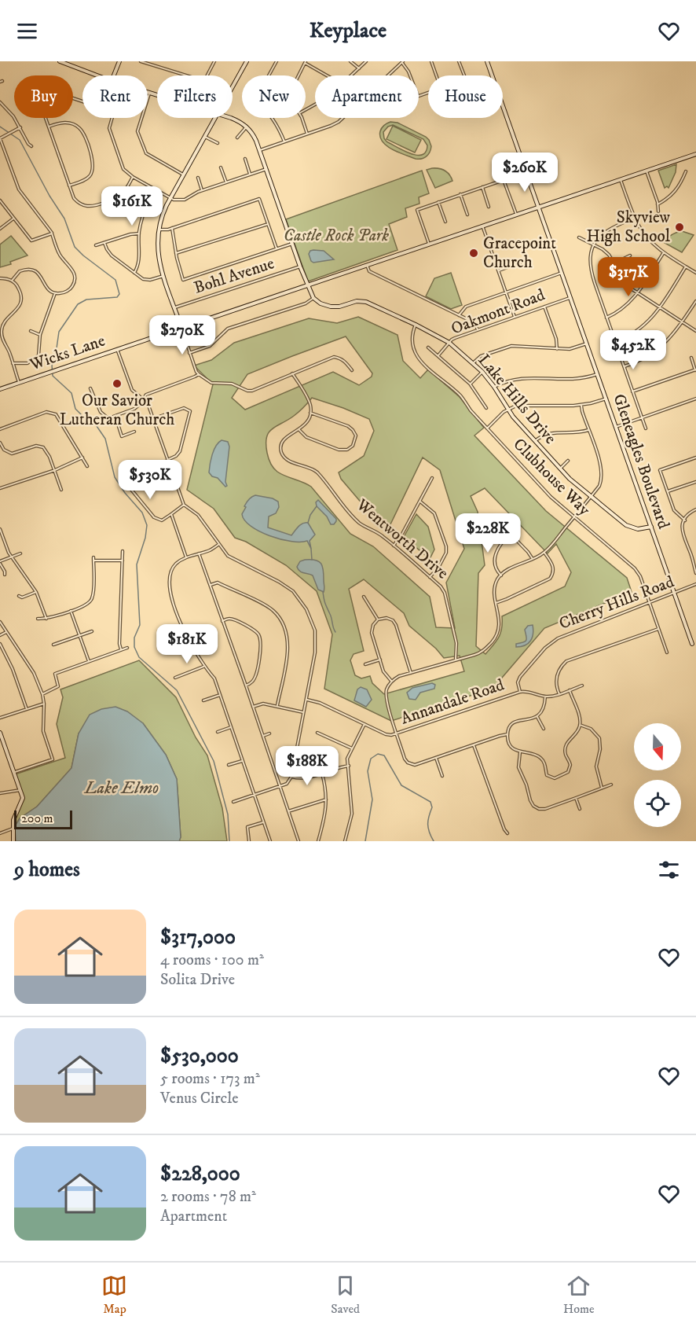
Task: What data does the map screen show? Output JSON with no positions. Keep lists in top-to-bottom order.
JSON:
{
  "streets": {
    "street": [
      "Bohl Avenue",
      "Oakmont Road",
      "Wicks Lane",
      "Lake Hills Drive",
      "Gleneagles Boulevard",
      "Clubhouse Way",
      "Wentworth Drive",
      "Cherry Hills Road",
      "Annandale Road"
    ]
  },
  "crossings": [
    ["Oakmont Road", "Lake Hills Drive"],
    ["Oakmont Road", "Gleneagles Boulevard"],
    ["Wicks Lane", "Gleneagles Boulevard"],
    ["Lake Hills Drive", "Gleneagles Boulevard"],
    ["Lake Hills Drive", "Clubhouse Way"],
    ["Gleneagles Boulevard", "Cherry Hills Road"],
    ["Clubhouse Way", "Cherry Hills Road"],
    ["Cherry Hills Road", "Annandale Road"]
  ],
  "water": ["Lake Elmo"],
  "parks": ["Castle Rock Park"],
  "places": ["Skyview High School", "Gracepoint Church", "Our Savior Lutheran Church"],
  "scale_bar": "200 m",
  "north": "bottom",
  "page": {
    "header": "Keyplace",
    "chip": [
      "Buy",
      "Rent",
      "Filters",
      "New",
      "Apartment",
      "House"
    ],
    "price": [
      "$260K",
      "$161K",
      "$317K",
      "$270K",
      "$452K",
      "$530K",
      "$228K",
      "$181K",
      "$188K"
    ],
    "scale": "200 m",
    "heading": "9 homes",
    "list": [
      {
        "name": "$317,000",
        "note": "4 rooms · 100 m² · Solita Drive"
      },
      {
        "name": "$530,000",
        "note": "5 rooms · 173 m² · Venus Circle"
      },
      {
        "name": "$228,000",
        "note": "2 rooms · 78 m² · Apartment"
      }
    ],
    "tabs": ["Map", "Saved", "Home"]
  }
}
